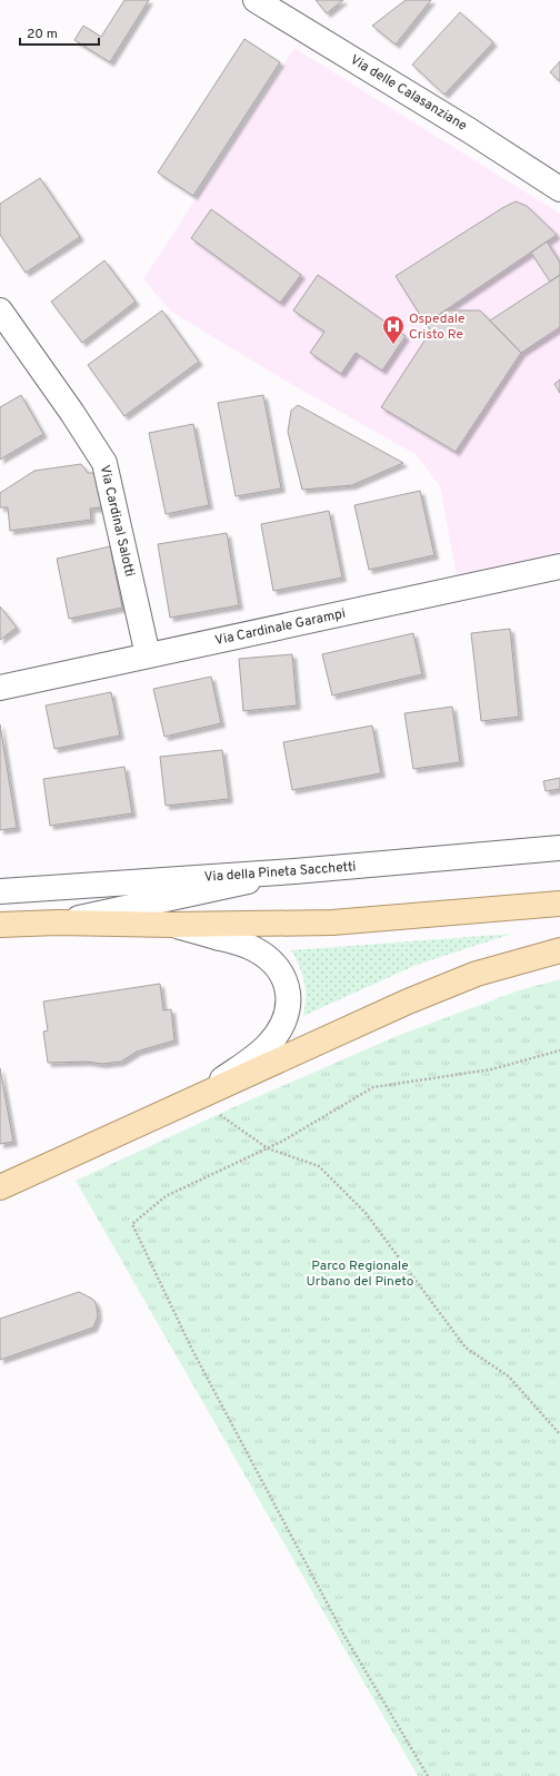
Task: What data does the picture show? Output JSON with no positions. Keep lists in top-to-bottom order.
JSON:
{
  "streets": {
    "street": [
      "Via delle Calasanziane",
      "Via Cardinal Salotti",
      "Via Cardinale Garampi",
      "Via della Pineta Sacchetti"
    ]
  },
  "crossings": [
    ["Via Cardinal Salotti", "Via Cardinale Garampi"]
  ],
  "parks": ["Parco Regionale Urbano del Pineto"],
  "places": {
    "hospital": ["Ospedale Cristo Re"]
  },
  "scale_bar": "20 m"
}
